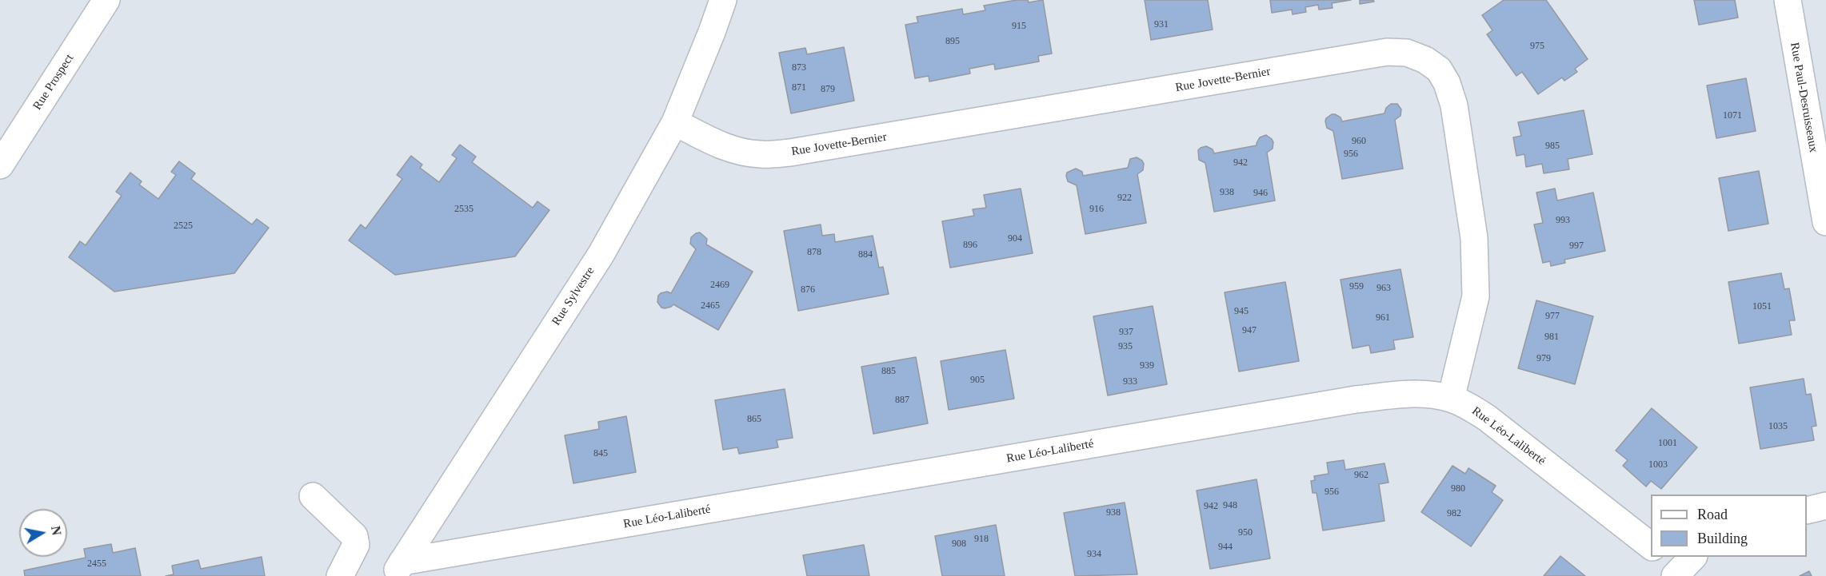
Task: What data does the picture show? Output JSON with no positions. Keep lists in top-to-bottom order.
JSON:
{
  "streets": {
    "street": [
      "Rue Jovette-Bernier",
      "Rue Prospect",
      "Rue Paul-Desruisseaux",
      "Rue Sylvestre",
      "Rue Léo-Laliberté"
    ]
  },
  "crossings": [
    ["Rue Jovette-Bernier", "Rue Sylvestre"],
    ["Rue Jovette-Bernier", "Rue Léo-Laliberté"],
    ["Rue Sylvestre", "Rue Léo-Laliberté"]
  ],
  "house_numbers": [
    "931",
    "915",
    "895",
    "975",
    "873",
    "871",
    "879",
    "1071",
    "960",
    "985",
    "956",
    "942",
    "938",
    "946",
    "922",
    "2535",
    "916",
    "993",
    "2525",
    "904",
    "896",
    "997",
    "878",
    "884",
    "2469",
    "959",
    "963",
    "876",
    "2465",
    "1051",
    "945",
    "977",
    "961",
    "947",
    "937",
    "981",
    "935",
    "979",
    "939",
    "885",
    "905",
    "933",
    "887",
    "865",
    "1035",
    "1001",
    "845",
    "1003",
    "962",
    "980",
    "956",
    "948",
    "942",
    "938",
    "982",
    "950",
    "918",
    "908",
    "944",
    "934",
    "2455"
  ],
  "legend": ["Road", "Building"],
  "north": "right"
}
